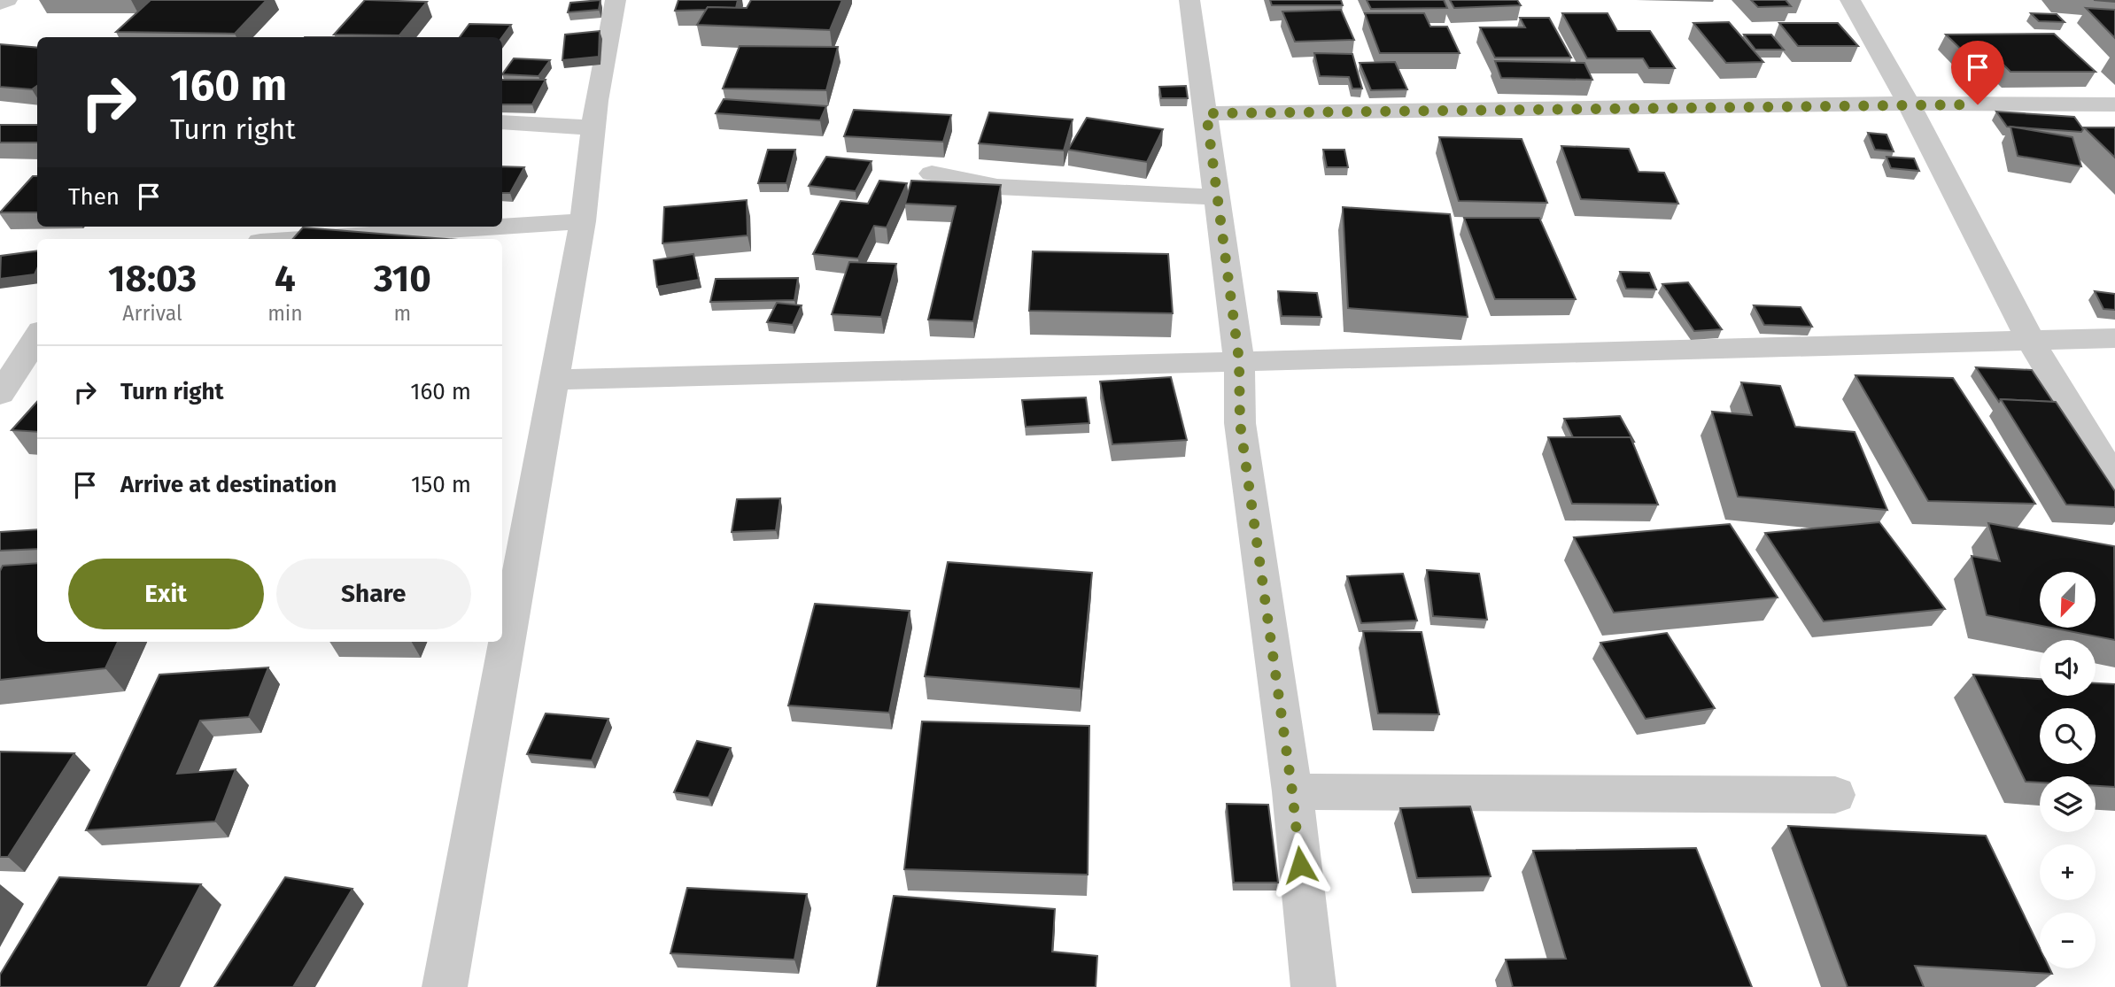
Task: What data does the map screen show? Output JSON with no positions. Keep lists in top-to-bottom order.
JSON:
{
  "north": "bottom left",
  "page": {
    "turn": ["160 m", "Turn right"],
    "then": "Then",
    "eta": [
      "18:03",
      "Arrival",
      "4",
      "min",
      "310",
      "m"
    ],
    "list": [
      {
        "name": "Turn right",
        "value": "160 m"
      },
      {
        "name": "Arrive at destination",
        "value": "150 m"
      }
    ],
    "buttons": ["Exit", "Share"],
    "map_buttons": ["+", "−"]
  }
}
